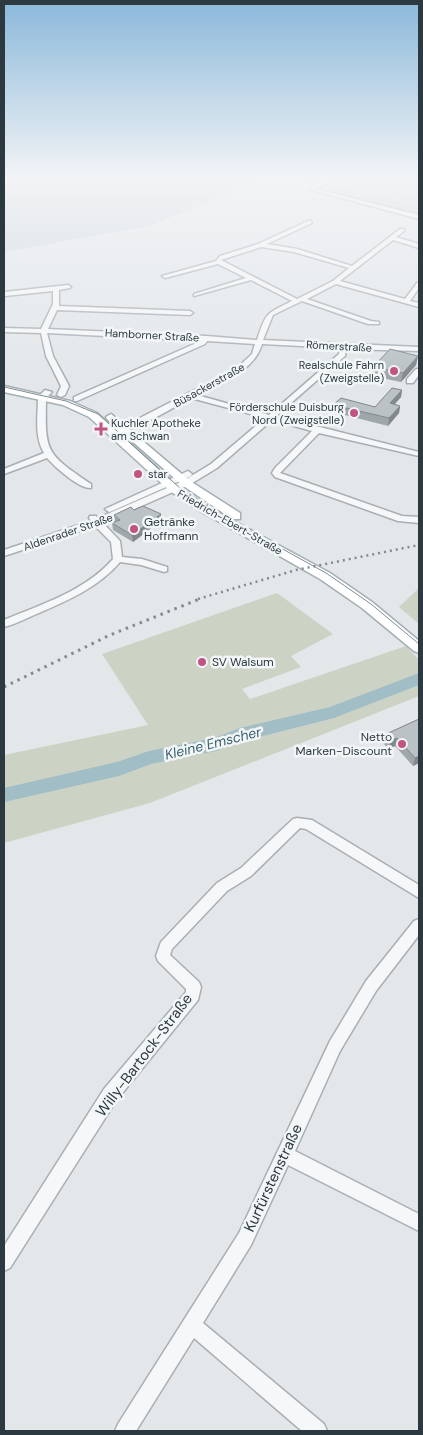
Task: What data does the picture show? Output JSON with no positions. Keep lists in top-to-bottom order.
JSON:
{
  "streets": {
    "main road": ["Friedrich-Ebert-Straße"],
    "street": [
      "Hamborner Straße",
      "Römerstraße",
      "Büsackerstraße",
      "Aldenrader Straße",
      "Willy-Bartock-Straße",
      "Kurfürstenstraße"
    ]
  },
  "crossings": [
    ["Hamborner Straße", "Römerstraße"],
    ["Hamborner Straße", "Büsackerstraße"],
    ["Römerstraße", "Büsackerstraße"],
    ["Römerstraße", "Aldenrader Straße"],
    ["Büsackerstraße", "Friedrich-Ebert-Straße"],
    ["Friedrich-Ebert-Straße", "Aldenrader Straße"]
  ],
  "water": ["Kleine Emscher"],
  "places": {
    "other": [
      "Realschule Fahrn (Zweigstelle)",
      "Förderschule Duisburg Nord (Zweigstelle)",
      "star",
      "Getränke Hoffmann",
      "SV Walsum",
      "Netto Marken-Discount"
    ],
    "health": ["Kuchler Apotheke am Schwan"]
  }
}
